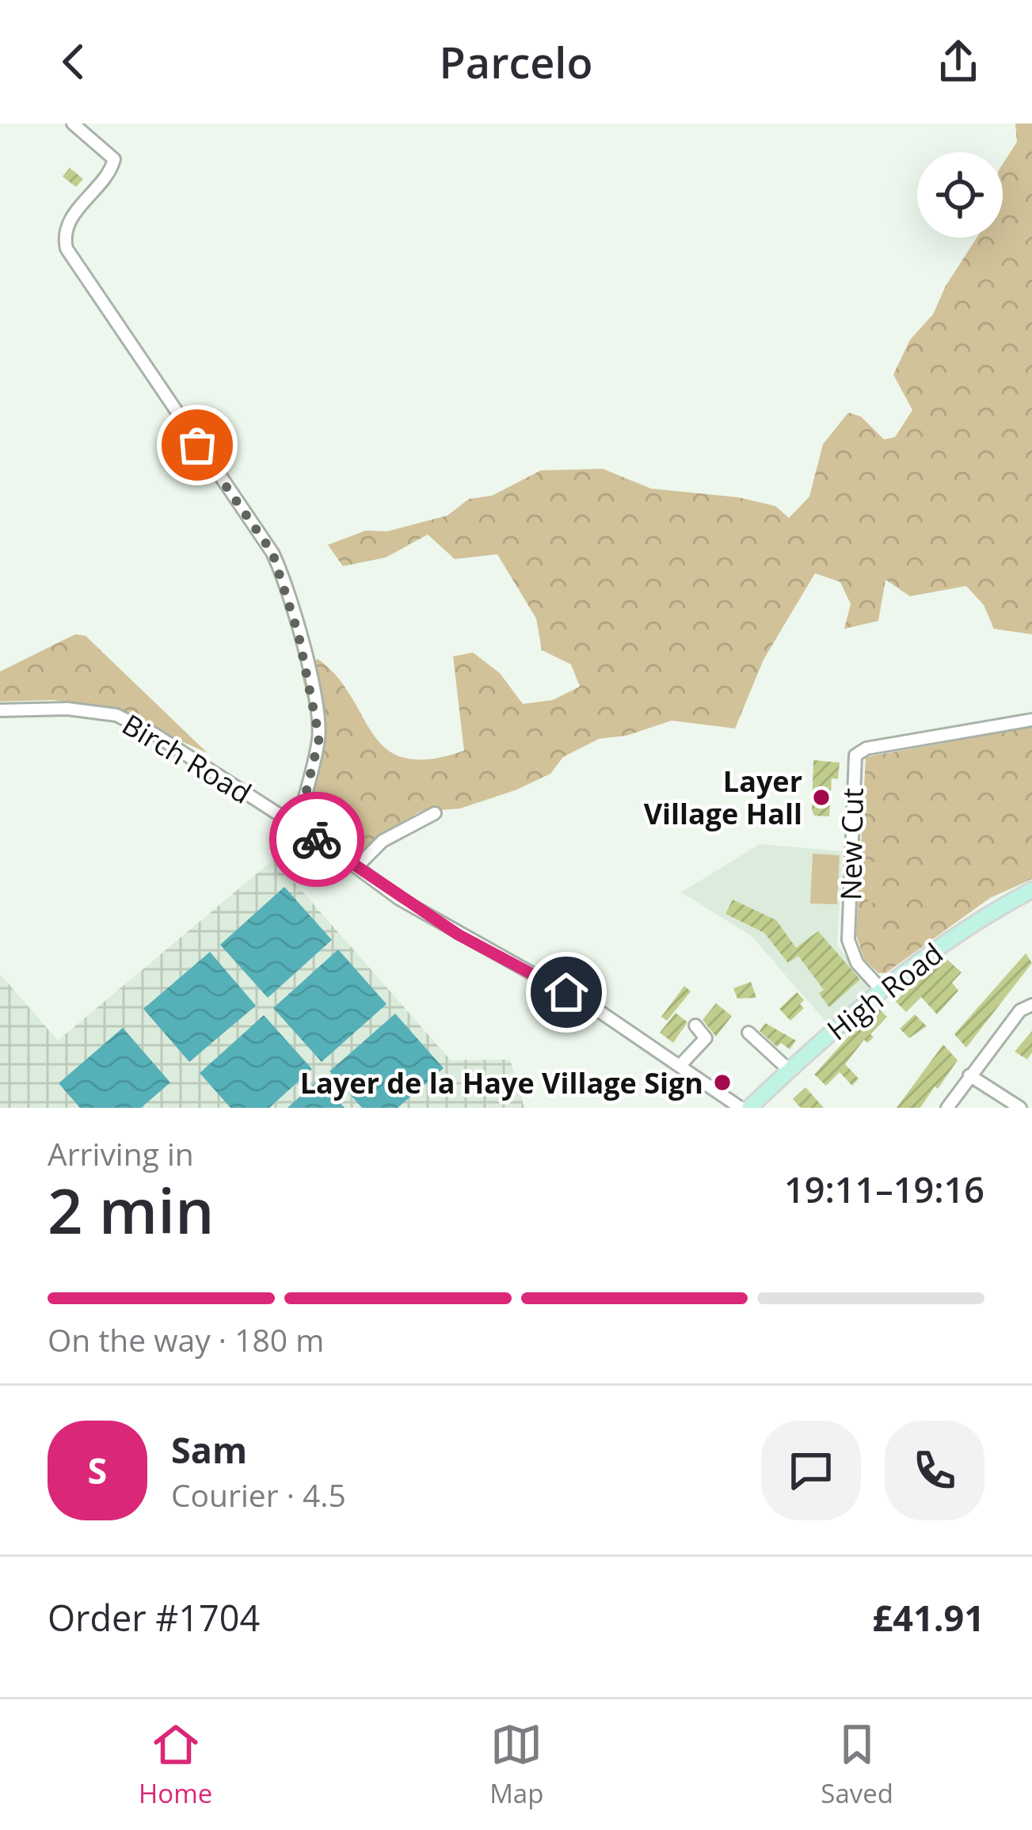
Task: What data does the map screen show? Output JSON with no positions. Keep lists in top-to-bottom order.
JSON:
{
  "streets": {
    "main road": ["High Road"],
    "street": ["Birch Road", "New Cut"]
  },
  "crossings": [
    ["New Cut", "High Road"]
  ],
  "places": ["Layer Village Hall", "Layer de la Haye Village Sign"],
  "page": {
    "header": "Parcelo",
    "heading": ["2 min", "Arriving in", "19:11–19:16"],
    "panel": [
      "Sam",
      "Courier · 4.5",
      "Order #1704",
      "£41.91"
    ],
    "bar": "On the way · 180 m",
    "round": "S",
    "tabs": ["Home", "Map", "Saved"]
  }
}
